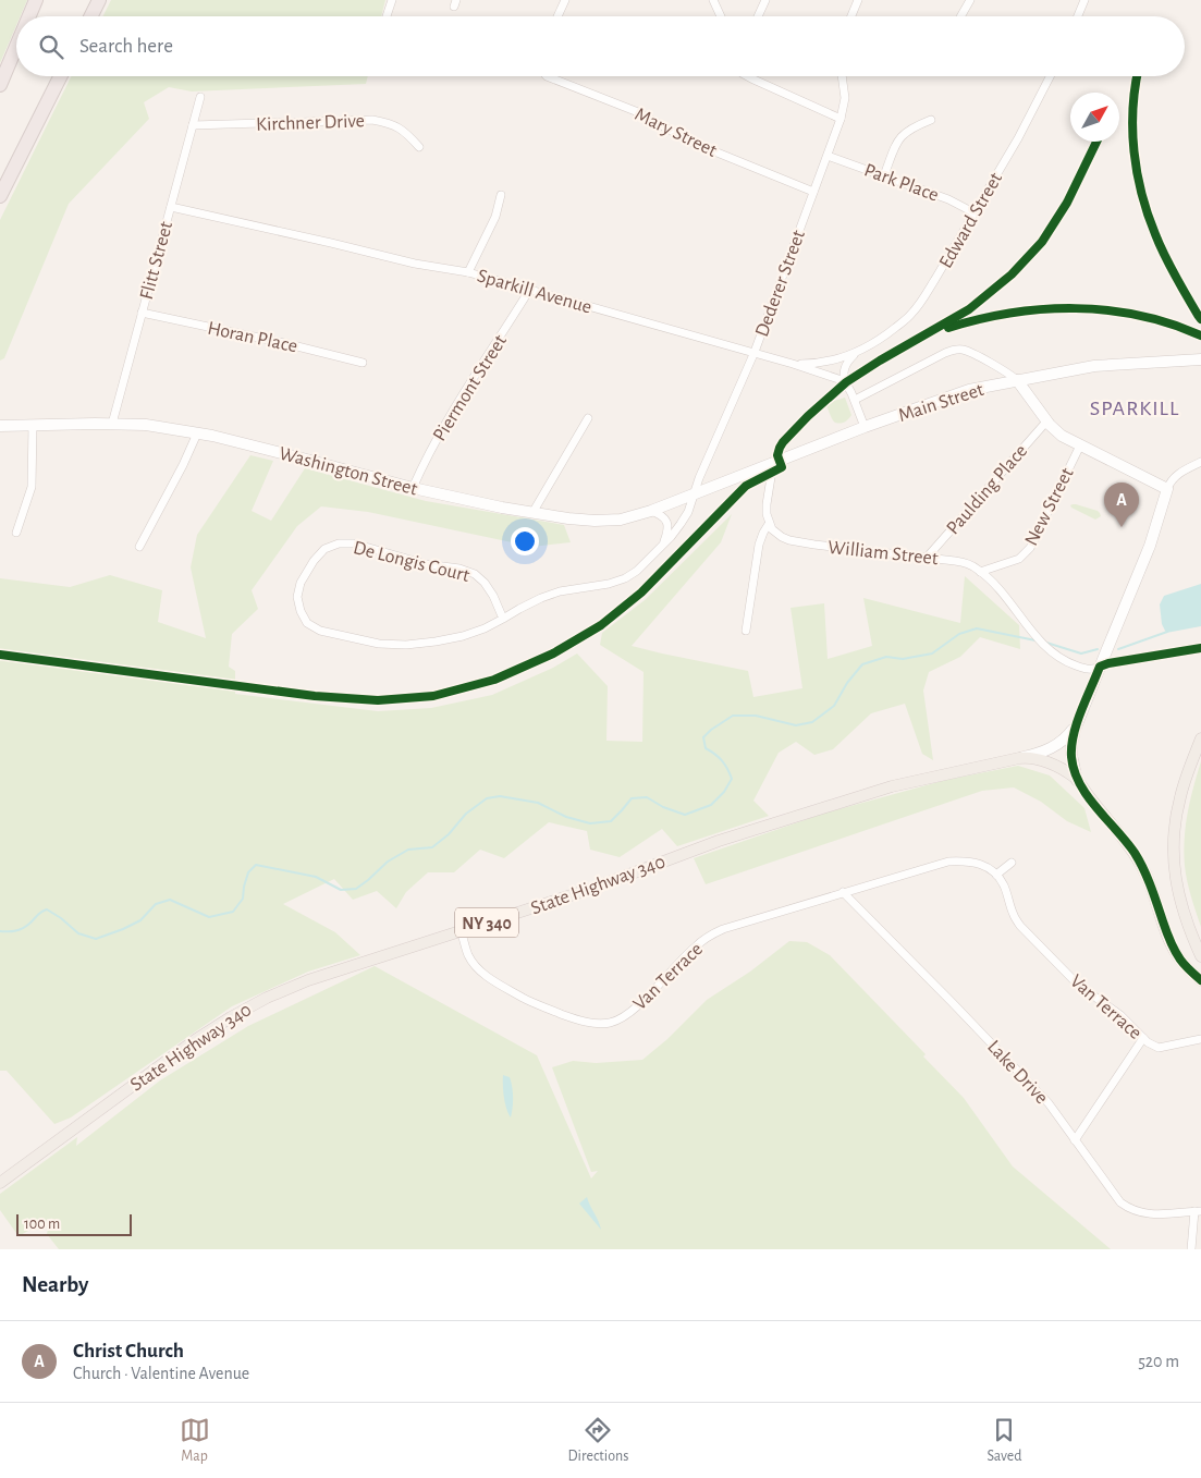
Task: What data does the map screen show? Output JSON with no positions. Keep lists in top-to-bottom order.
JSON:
{
  "streets": {
    "main road": [
      "Main Street",
      "Washington Street",
      "State Highway 340",
      "NY 340"
    ],
    "street": [
      "Kirchner Drive",
      "Mary Street",
      "Park Place",
      "Edward Street",
      "Flitt Street",
      "Dederer Street",
      "Sparkill Avenue",
      "Horan Place",
      "Piermont Street",
      "Paulding Place",
      "New Street",
      "William Street",
      "De Longis Court",
      "Van Terrace",
      "Lake Drive"
    ]
  },
  "crossings": [
    ["Kirchner Drive", "Flitt Street"],
    ["Mary Street", "Dederer Street"],
    ["Park Place", "Edward Street"],
    ["Park Place", "Dederer Street"],
    ["Flitt Street", "Sparkill Avenue"],
    ["Flitt Street", "Horan Place"],
    ["Flitt Street", "Washington Street"],
    ["Dederer Street", "Sparkill Avenue"],
    ["Dederer Street", "Main Street"],
    ["Dederer Street", "Washington Street"],
    ["Dederer Street", "De Longis Court"],
    ["Sparkill Avenue", "Piermont Street"],
    ["Piermont Street", "Washington Street"],
    ["Main Street", "Washington Street"],
    ["Paulding Place", "William Street"],
    ["New Street", "William Street"],
    ["William Street", "NY 340"],
    ["State Highway 340", "NY 340"],
    ["State Highway 340", "Van Terrace"],
    ["Van Terrace", "Lake Drive"]
  ],
  "districts": ["SPARKILL"],
  "scale_bar": "100 m",
  "north": "top right",
  "page": {
    "search": "Search here",
    "pins": "A",
    "scale": "100 m",
    "heading": "Nearby",
    "list": [
      {
        "mark": "A",
        "name": "Christ Church",
        "note": "Church · Valentine Avenue",
        "value": "520 m"
      }
    ],
    "nav": ["Map", "Directions", "Saved"]
  }
}
